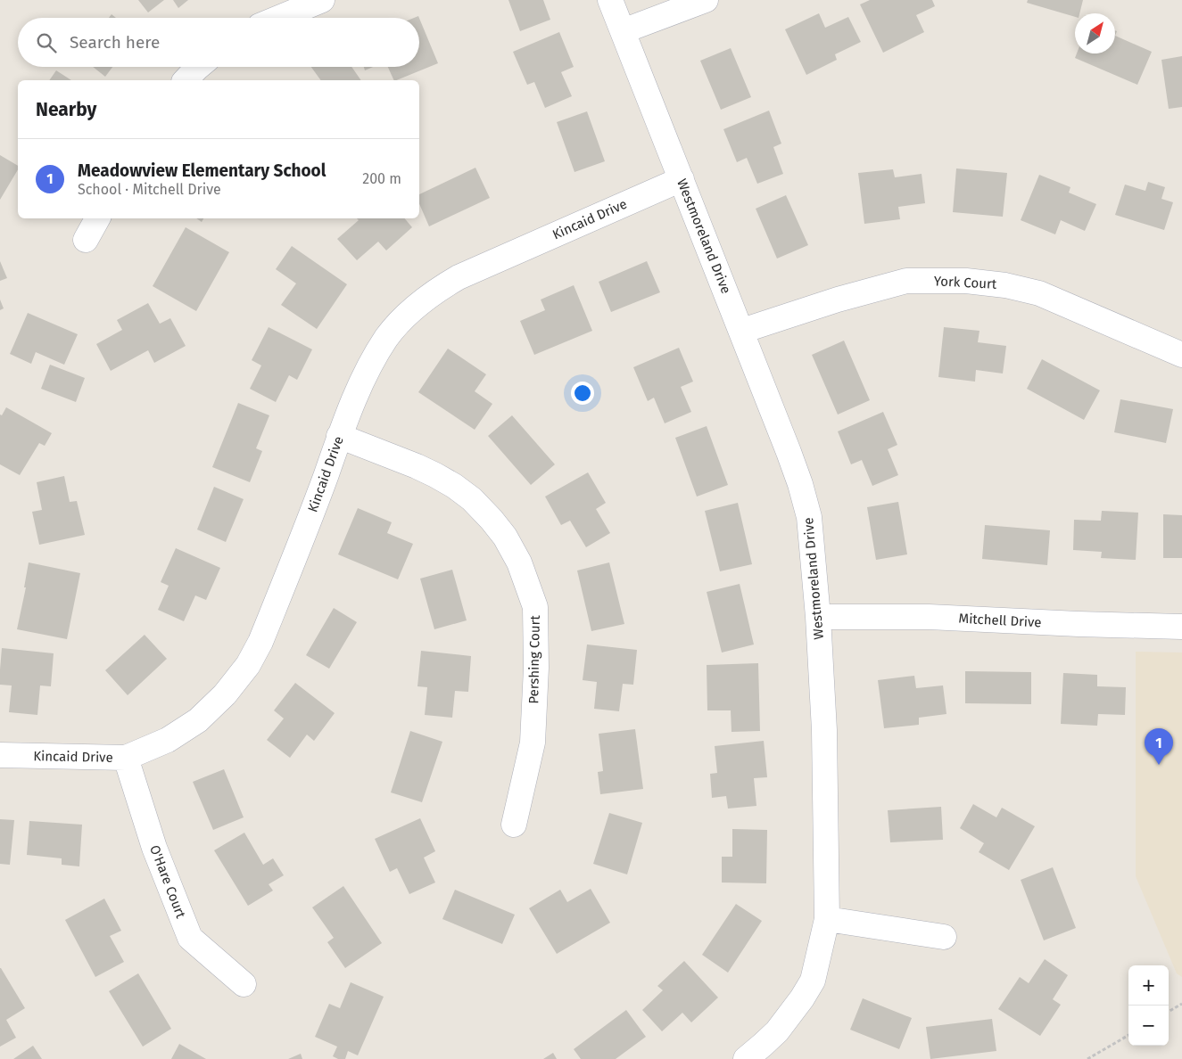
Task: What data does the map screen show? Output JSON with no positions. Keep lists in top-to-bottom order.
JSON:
{
  "streets": {
    "street": [
      "Kincaid Drive",
      "Westmoreland Drive",
      "York Court",
      "Mitchell Drive",
      "Pershing Court",
      "O'Hare Court"
    ]
  },
  "crossings": [
    ["Kincaid Drive", "Westmoreland Drive"],
    ["Kincaid Drive", "Pershing Court"],
    ["Kincaid Drive", "O'Hare Court"],
    ["Westmoreland Drive", "York Court"],
    ["Westmoreland Drive", "Mitchell Drive"]
  ],
  "north": "top right",
  "page": {
    "search": "Search here",
    "heading": "Nearby",
    "list": [
      {
        "mark": "1",
        "name": "Meadowview Elementary School",
        "note": "School · Mitchell Drive",
        "value": "200 m"
      }
    ],
    "pins": "1",
    "map_buttons": ["+", "−"]
  }
}
